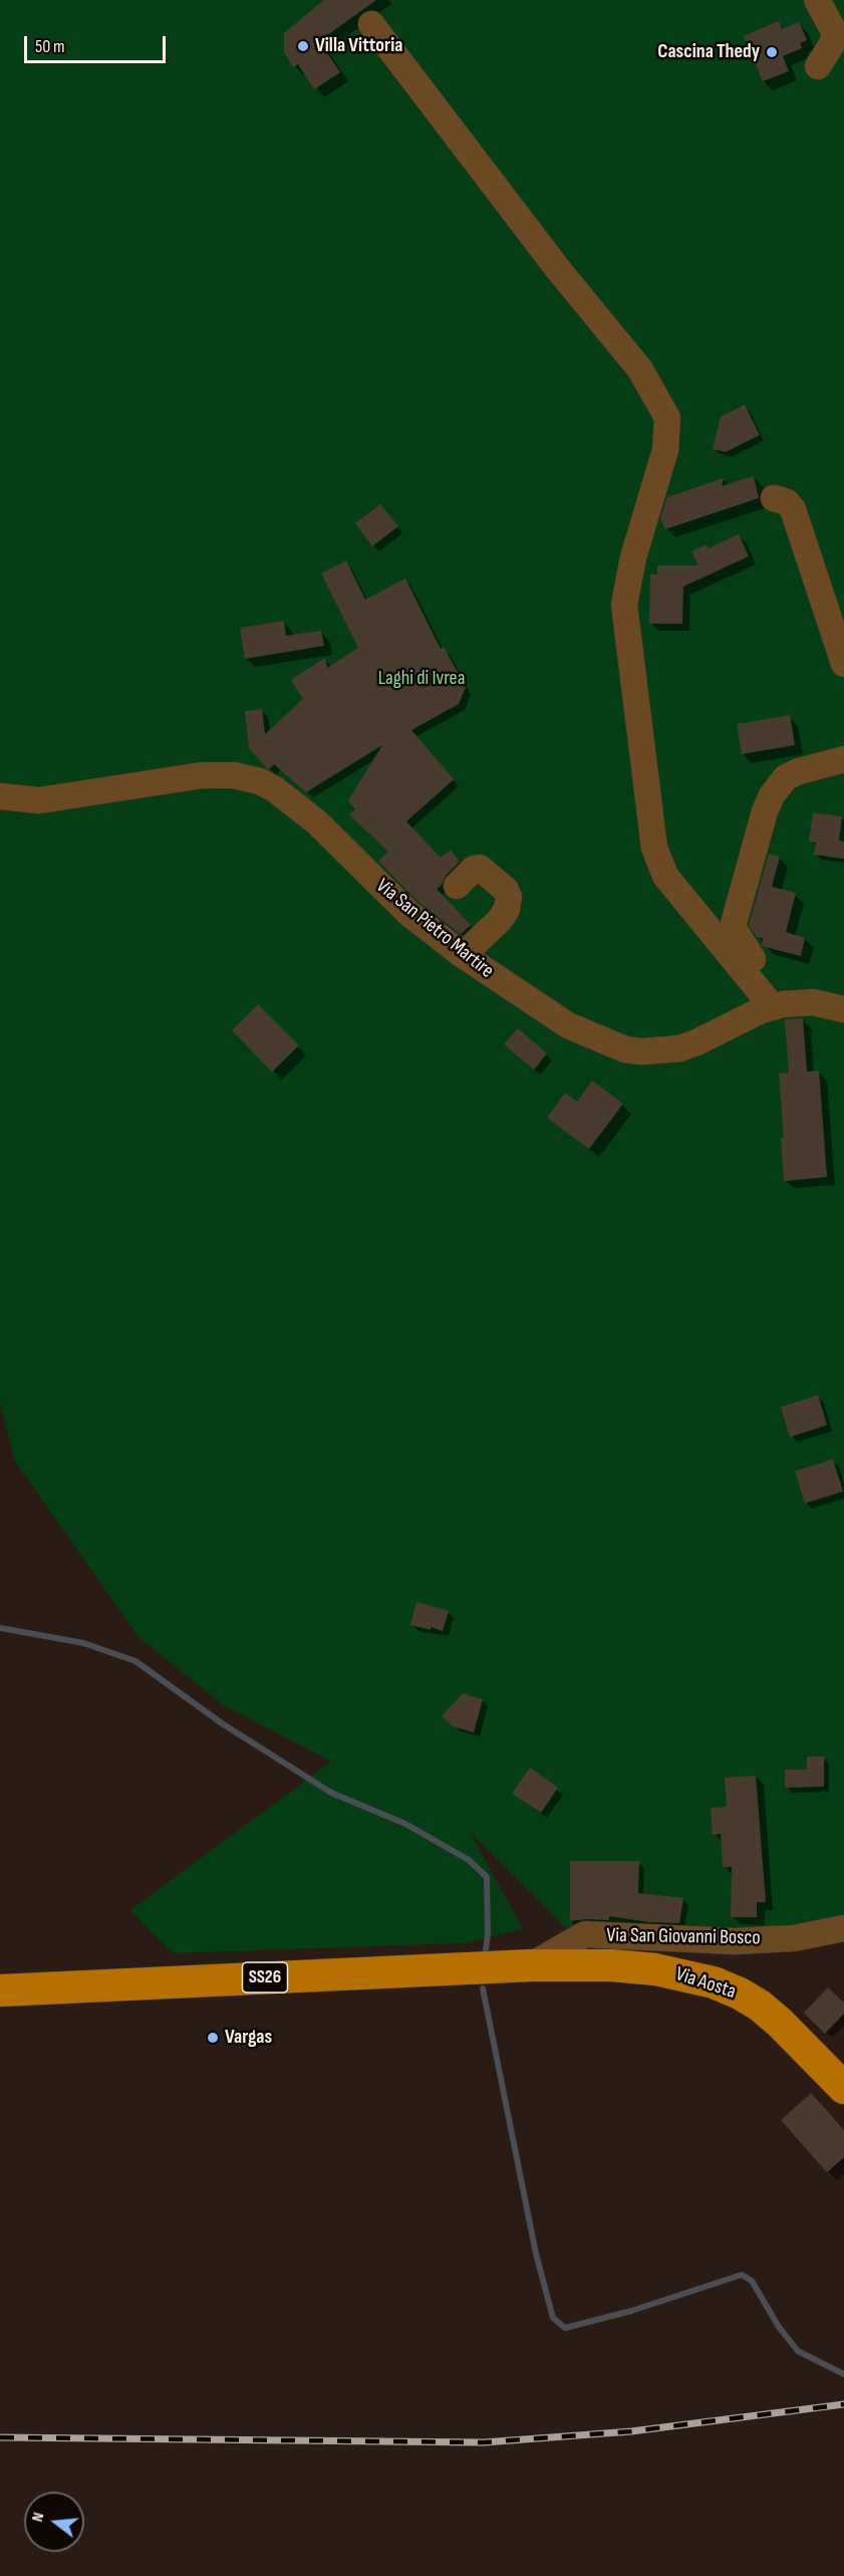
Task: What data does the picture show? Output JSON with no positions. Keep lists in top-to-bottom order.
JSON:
{
  "streets": {
    "main road": ["SS26", "Via Aosta"],
    "street": ["Via San Pietro Martire", "Via San Giovanni Bosco"]
  },
  "crossings": [
    ["Via San Giovanni Bosco", "SS26"],
    ["Via San Giovanni Bosco", "Via Aosta"],
    ["SS26", "Via Aosta"]
  ],
  "parks": ["Laghi di Ivrea"],
  "places": ["Villa Vittoria", "Cascina Thedy", "Vargas"],
  "scale_bar": "50 m",
  "north": "left"
}
